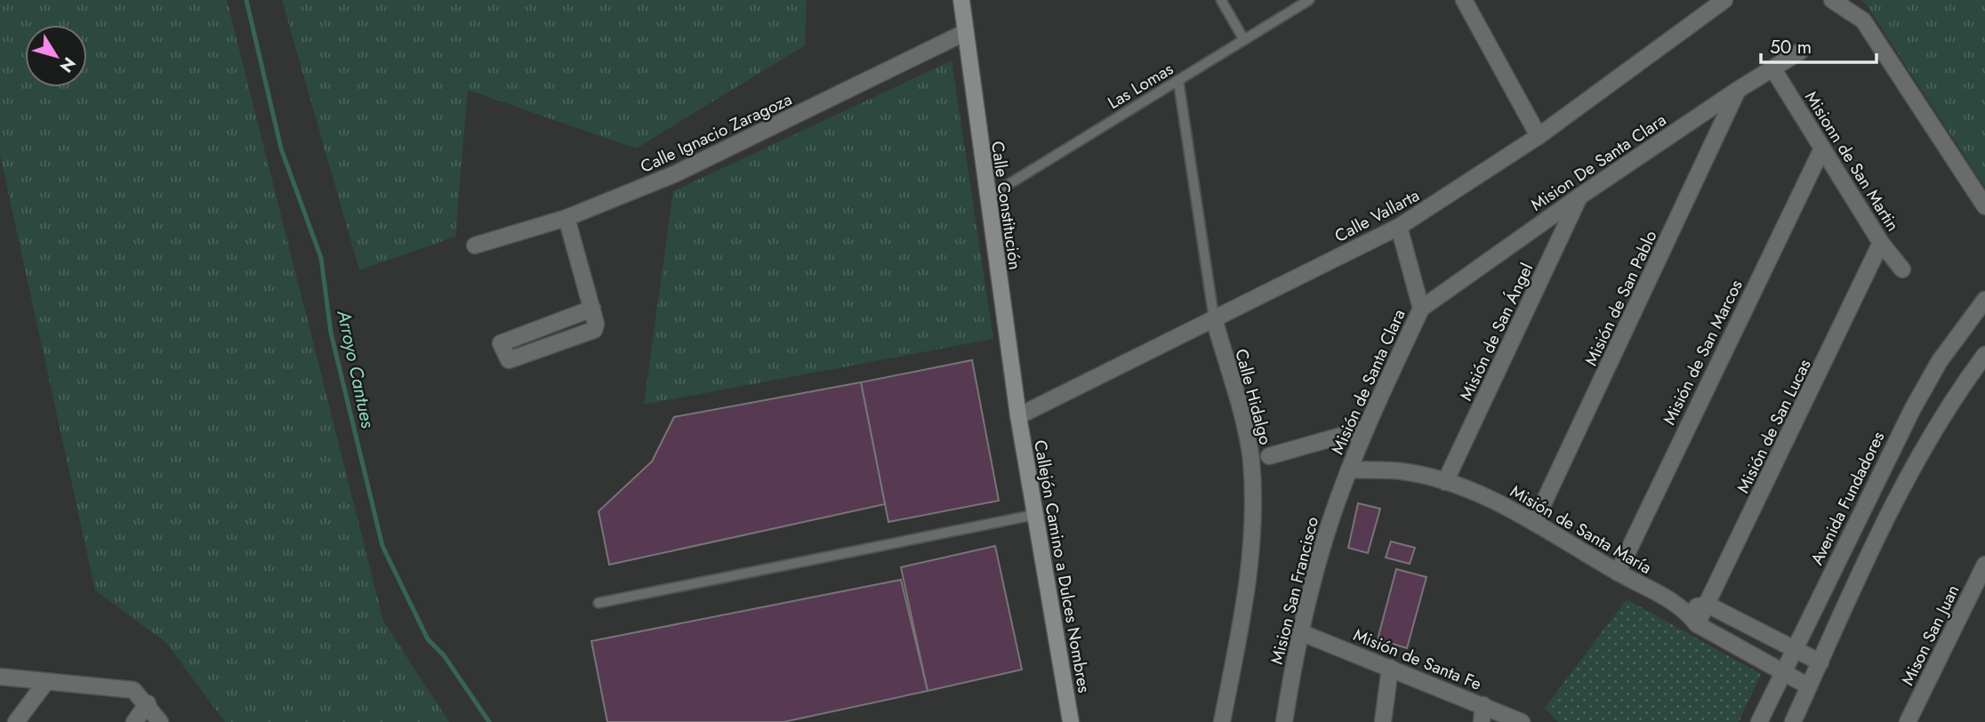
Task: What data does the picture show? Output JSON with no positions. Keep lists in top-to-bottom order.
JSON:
{
  "streets": {
    "main road": ["Calle Constitución", "Callejón Camino a Dulces Nombres"],
    "street": [
      "Calle Ignacio Zaragoza",
      "Misionn de San Martin",
      "Mision De Santa Clara",
      "Calle Vallarta",
      "Misión de San Pablo",
      "Misión de San Ángel",
      "Misión de San Marcos",
      "Misión de Santa Clara",
      "Calle Hidalgo",
      "Misión de San Lucas",
      "Avenida Fundadores",
      "Misión de Santa María",
      "Mision San Francisco",
      "Mison San Juan",
      "Misión de Santa Fe"
    ],
    "lane": ["Las Lomas"]
  },
  "crossings": [
    ["Las Lomas", "Calle Constitución"],
    ["Las Lomas", "Calle Hidalgo"],
    ["Calle Ignacio Zaragoza", "Calle Constitución"],
    ["Misionn de San Martin", "Mision De Santa Clara"],
    ["Misionn de San Martin", "Misión de San Marcos"],
    ["Misionn de San Martin", "Misión de San Lucas"],
    ["Mision De Santa Clara", "Misión de San Pablo"],
    ["Mision De Santa Clara", "Misión de San Ángel"],
    ["Mision De Santa Clara", "Misión de Santa Clara"],
    ["Calle Constitución", "Calle Vallarta"],
    ["Calle Constitución", "Callejón Camino a Dulces Nombres"],
    ["Calle Vallarta", "Calle Hidalgo"],
    ["Calle Vallarta", "Callejón Camino a Dulces Nombres"],
    ["Misión de San Pablo", "Misión de Santa María"],
    ["Misión de San Ángel", "Misión de Santa María"],
    ["Misión de San Marcos", "Misión de Santa María"],
    ["Misión de Santa Clara", "Misión de Santa María"],
    ["Misión de Santa Clara", "Mision San Francisco"],
    ["Misión de Santa María", "Mision San Francisco"],
    ["Mision San Francisco", "Misión de Santa Fe"]
  ],
  "water": ["Arroyo Cantues"],
  "scale_bar": "50 m",
  "north": "bottom right"
}
